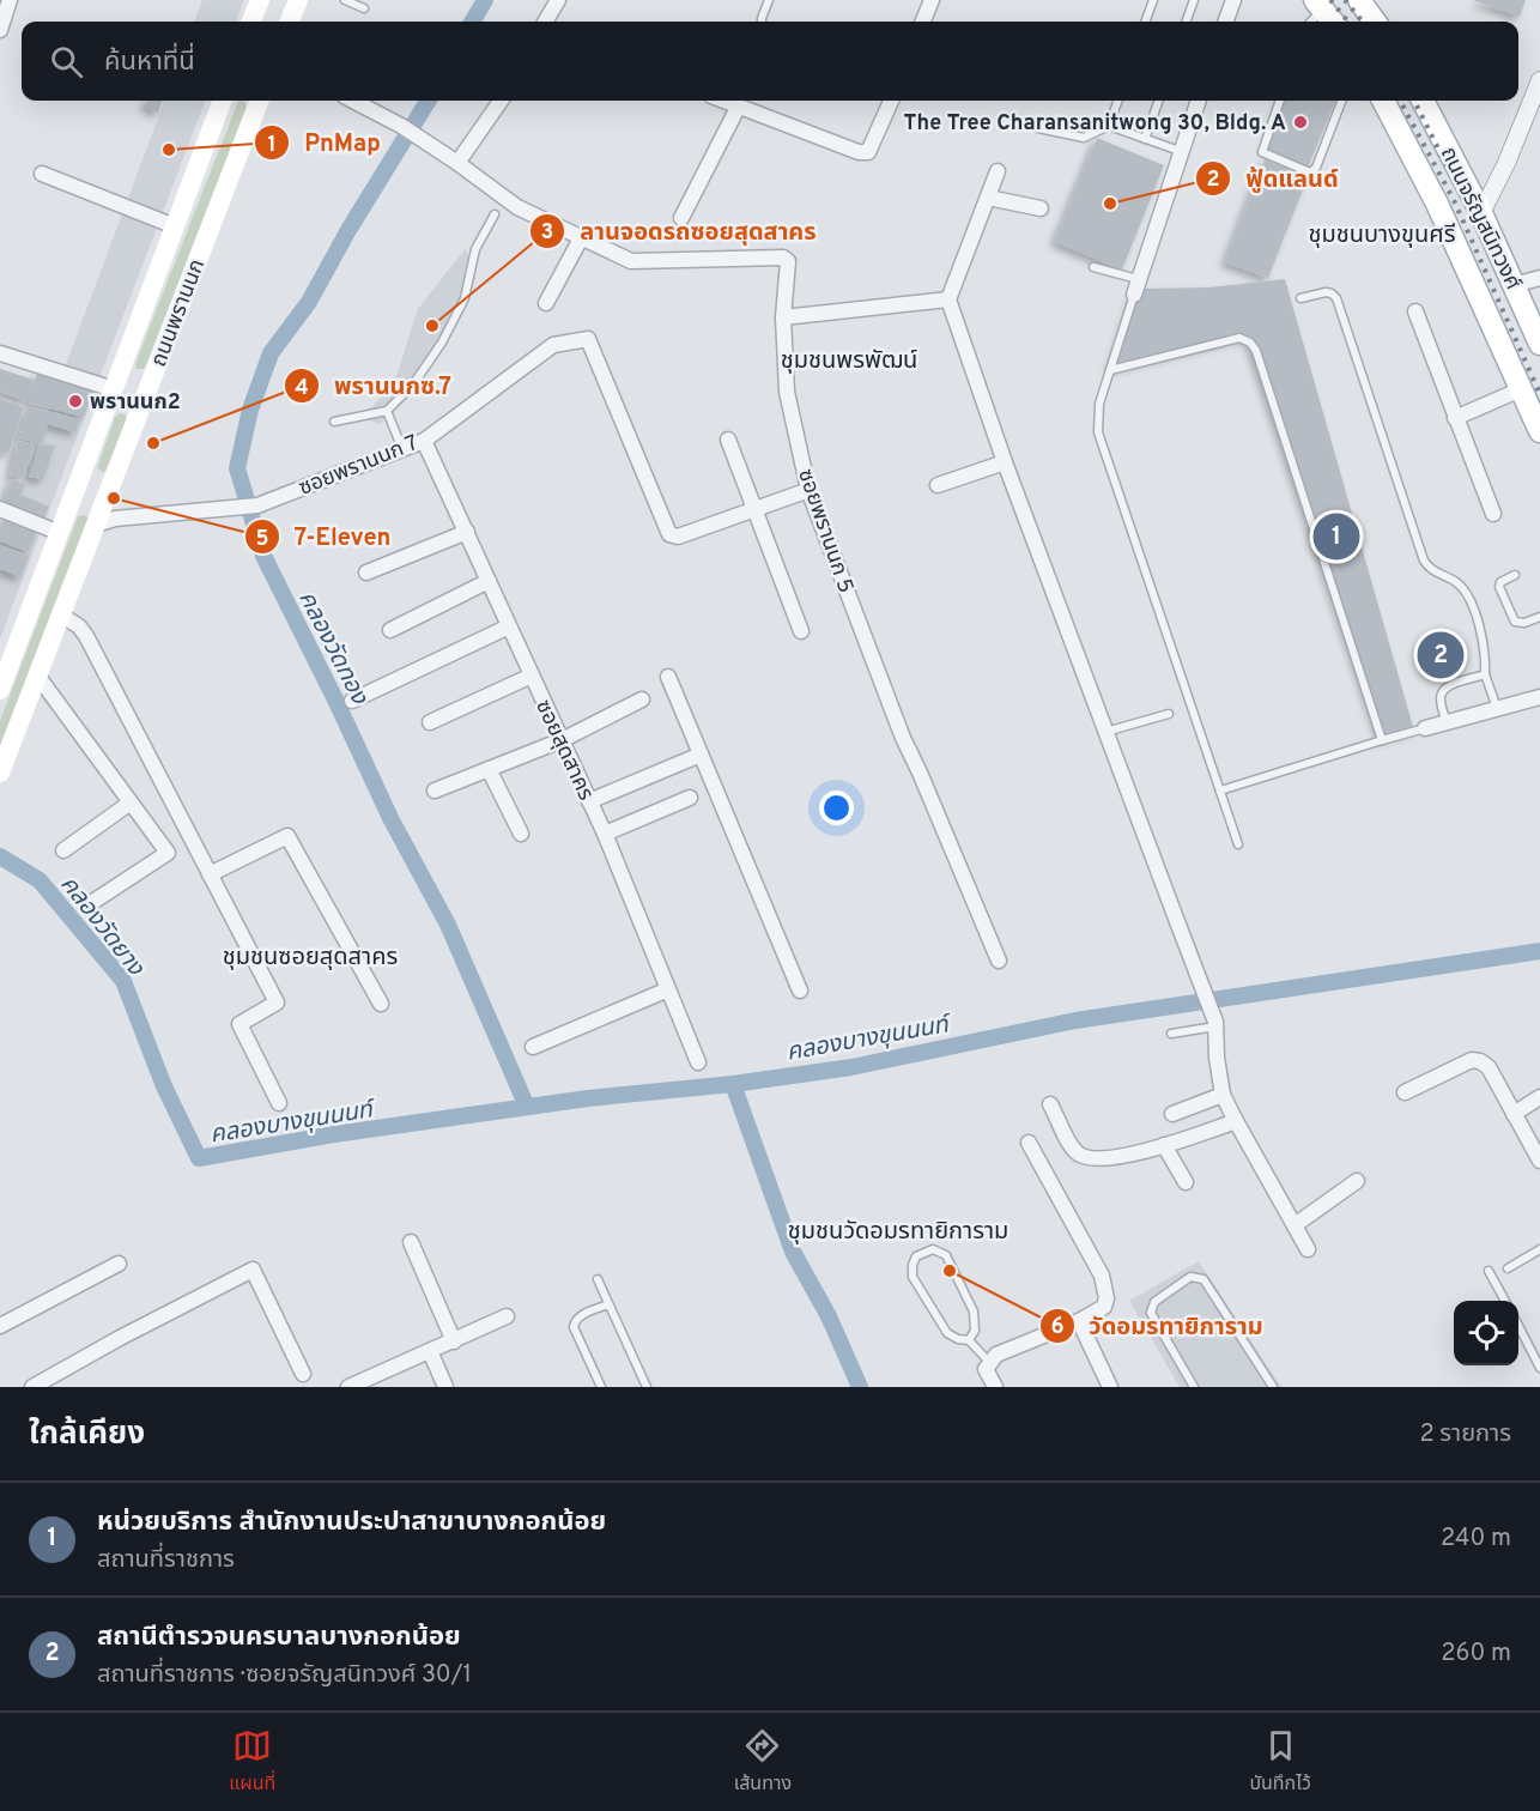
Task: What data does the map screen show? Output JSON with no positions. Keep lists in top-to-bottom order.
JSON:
{
  "streets": {
    "main road": ["ถนนจรัญสนิทวงศ์", "ถนนพรานนก"],
    "street": ["ซอยพรานนก 7", "ซอยพรานนก 5", "ซอยสุดสาคร"]
  },
  "crossings": [
    ["ถนนพรานนก", "ซอยพรานนก 7"],
    ["ซอยพรานนก 7", "ซอยสุดสาคร"]
  ],
  "districts": [
    "ชุมชนบางขุนศรี",
    "ชุมชนพรพัฒน์",
    "ชุมชนซอยสุดสาคร",
    "ชุมชนวัดอมรทายิการาม"
  ],
  "water": ["คลองวัดทอง", "คลองวัดยาง", "คลองบางขุนนนท์"],
  "places": [
    "The Tree Charansanitwong 30, Bldg. A",
    "PnMap",
    "ฟู้ดแลนด์",
    "ลานจอดรถซอยสุดสาคร",
    "พรานนก2",
    "พรานนกซ.7",
    "7-Eleven",
    "วัดอมรทายิการาม"
  ],
  "page": {
    "search": "ค้นหาที่นี่",
    "pins": ["1", "2"],
    "heading": ["ใกล้เคียง", "2 รายการ"],
    "list": [
      {
        "mark": "1",
        "name": "หน่วยบริการ สำนักงานประปาสาขาบางกอกน้อย",
        "note": "สถานที่ราชการ",
        "value": "240 m"
      },
      {
        "mark": "2",
        "name": "สถานีตำรวจนครบาลบางกอกน้อย",
        "note": "สถานที่ราชการ · ซอยจรัญสนิทวงศ์ 30/1",
        "value": "260 m"
      }
    ],
    "nav": ["แผนที่", "เส้นทาง", "บันทึกไว้"]
  }
}
